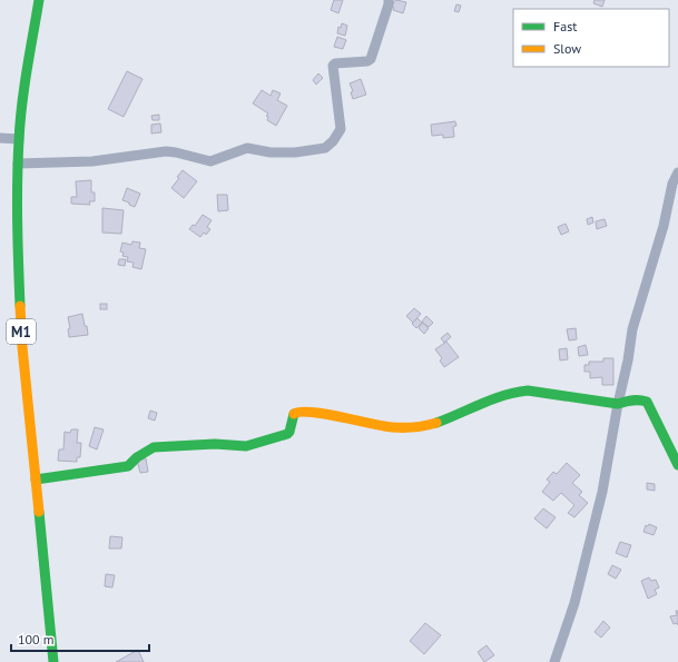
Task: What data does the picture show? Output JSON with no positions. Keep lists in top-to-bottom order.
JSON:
{
  "streets": {
    "main road": ["M1"]
  },
  "legend": ["Fast", "Slow"],
  "scale_bar": "100 m"
}
